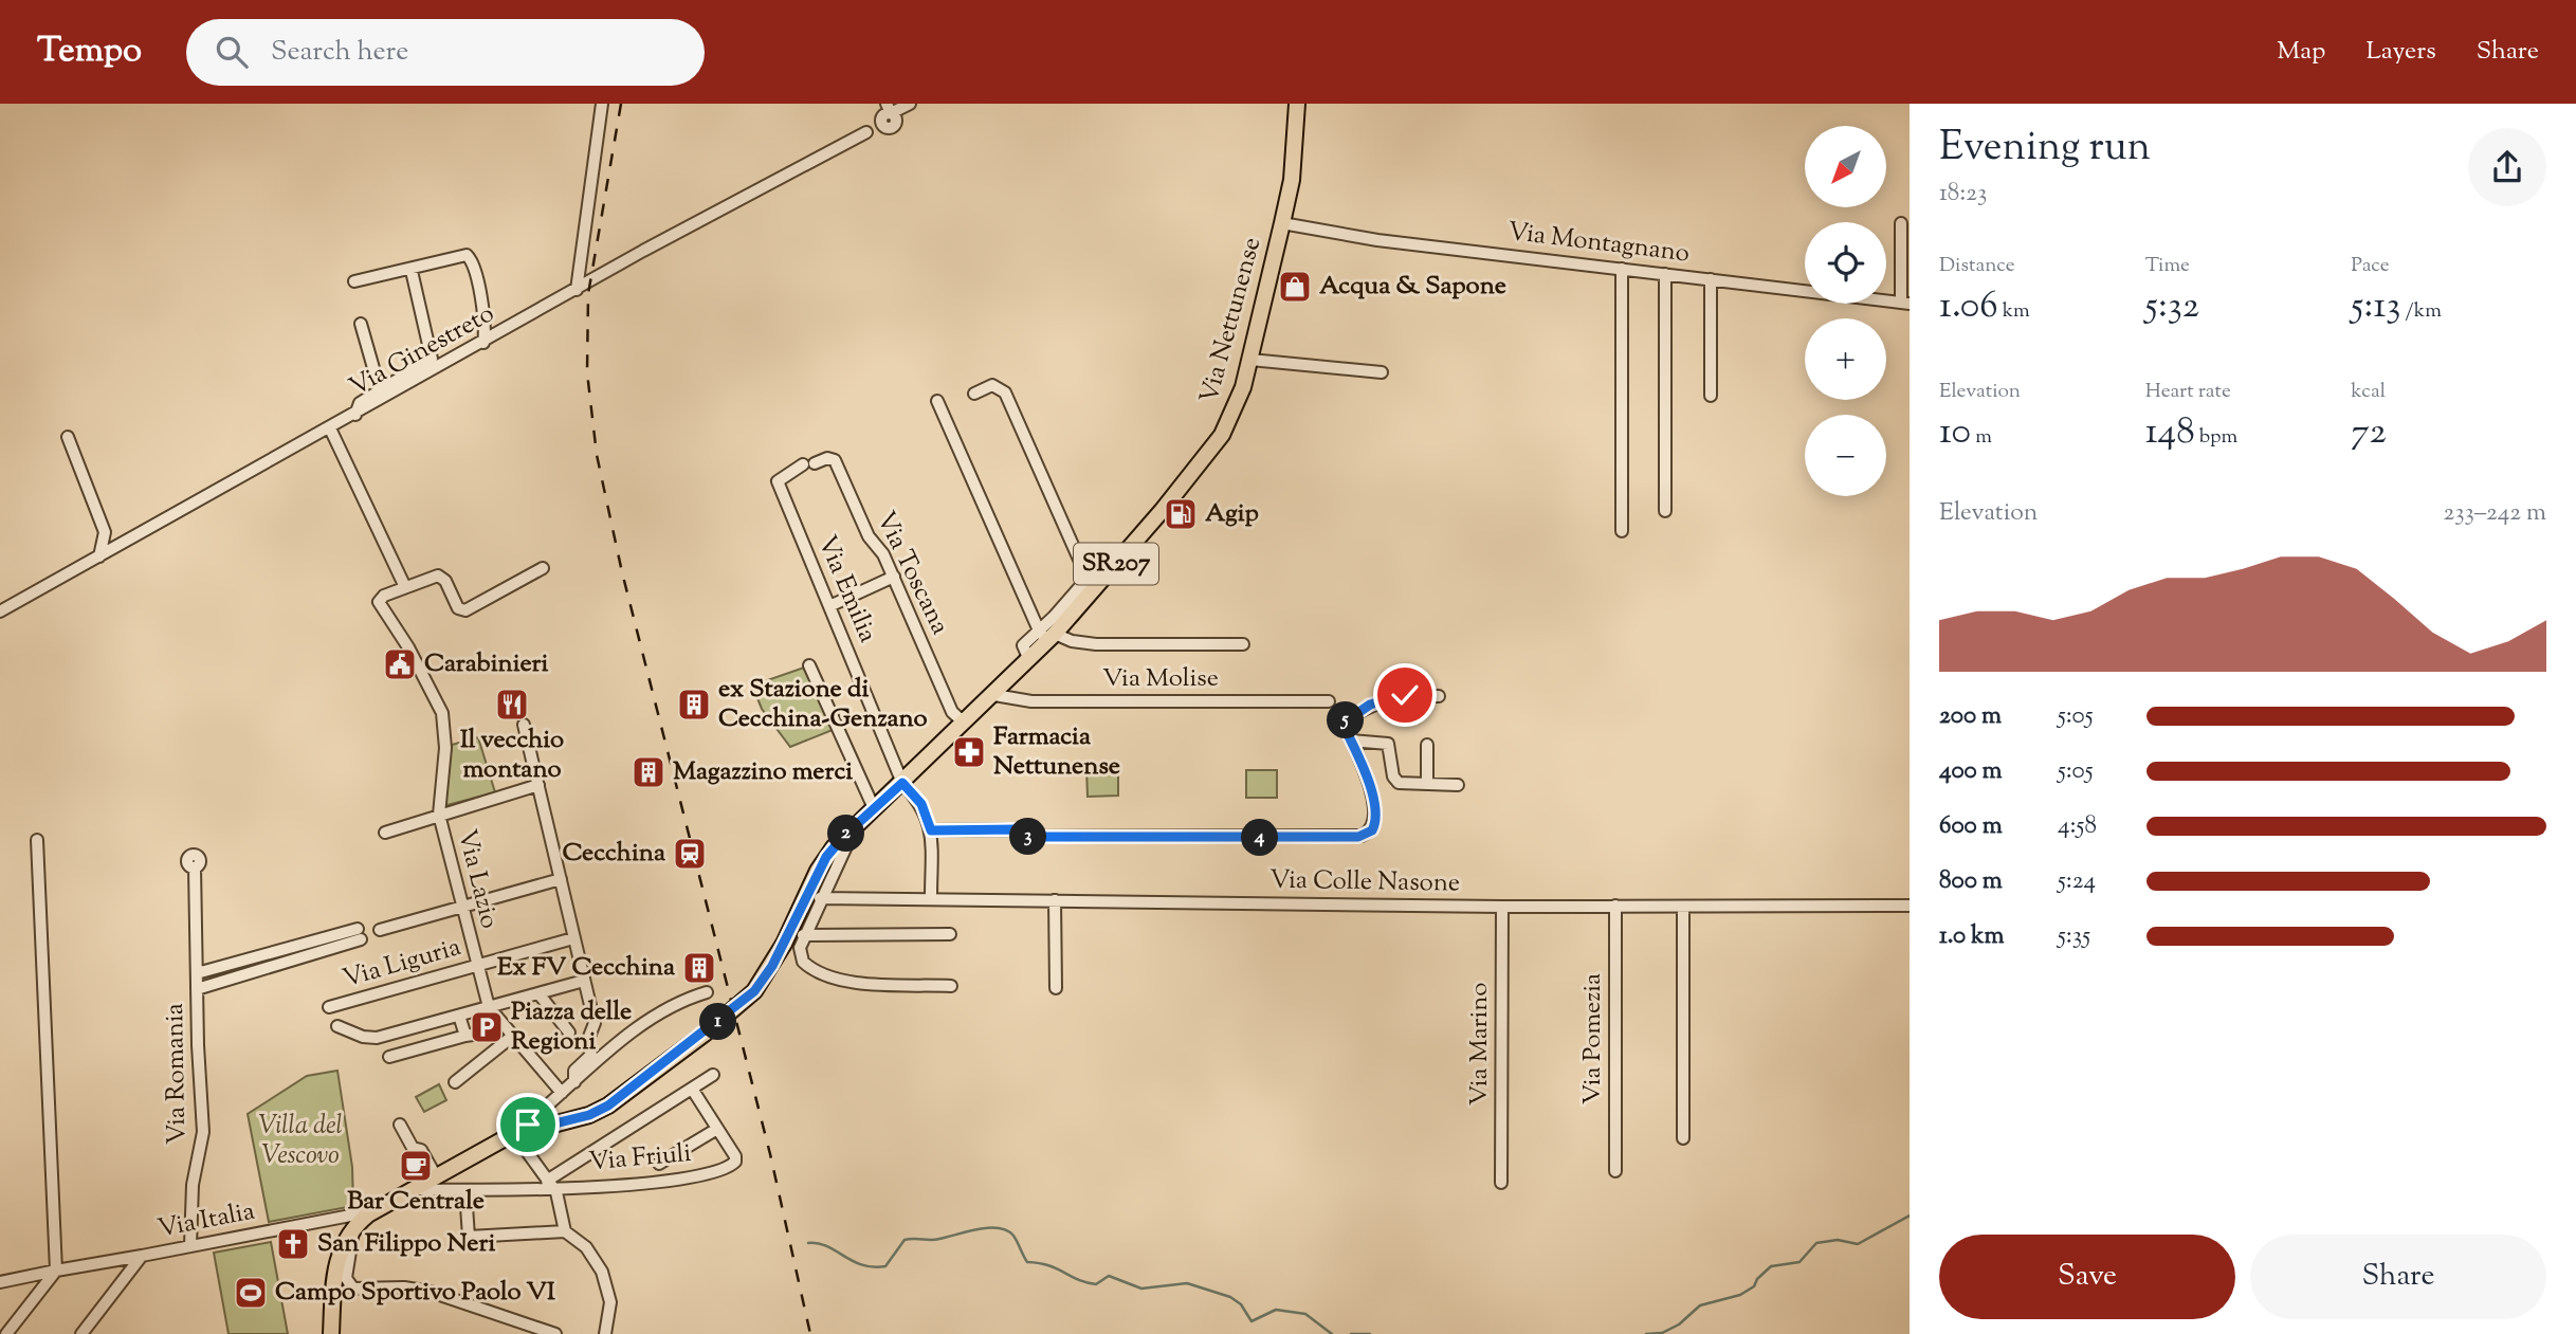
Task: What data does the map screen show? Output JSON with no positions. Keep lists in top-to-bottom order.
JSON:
{
  "streets": {
    "main road": ["Via Nettunense", "SR207"],
    "street": [
      "Via Montagnano",
      "Via Ginestreto",
      "Via Toscana",
      "Via Emilia",
      "Via Molise",
      "Via Lazio",
      "Via Colle Nasone",
      "Via Liguria",
      "Via Pomezia",
      "Via Marino",
      "Via Romania",
      "Via Friuli",
      "Via Italia"
    ]
  },
  "crossings": [
    ["Via Montagnano", "Via Nettunense"],
    ["Via Nettunense", "Via Toscana"],
    ["Via Nettunense", "Via Emilia"],
    ["Via Nettunense", "Via Molise"],
    ["Via Nettunense", "Via Friuli"],
    ["Via Nettunense", "Via Italia"],
    ["Via Toscana", "Via Emilia"],
    ["Via Lazio", "Via Liguria"],
    ["Via Colle Nasone", "Via Pomezia"],
    ["Via Colle Nasone", "Via Marino"],
    ["Via Romania", "Via Italia"]
  ],
  "parks": ["Villa del Vescovo"],
  "places": {
    "shop": ["Acqua & Sapone"],
    "fuel station": ["Agip"],
    "public building": ["Carabinieri"],
    "restaurant": ["Il vecchio montano"],
    "building": ["ex Stazione di Cecchina-Genzano", "Magazzino merci", "Ex FV Cecchina"],
    "pharmacy": ["Farmacia Nettunense"],
    "station": ["Cecchina"],
    "parking": ["Piazza delle Regioni"],
    "cafe": ["Bar Centrale"],
    "church": ["San Filippo Neri"],
    "sports": ["Campo Sportivo Paolo VI"]
  },
  "north": "bottom left",
  "page": {
    "header": "Tempo",
    "search": "Search here",
    "nav": ["Map", "Layers", "Share"],
    "heading": ["Evening run", "18:23"],
    "map_buttons": ["+", "−"],
    "stats": [
      ["Distance", "1.06 km"],
      ["Time", "5:32"],
      ["Pace", "5:13 /km"],
      ["Elevation", "10 m"],
      ["Heart rate", "148 bpm"],
      ["kcal", "72"]
    ],
    "chart": ["Elevation", "233–242 m"],
    "list": [
      {
        "name": "200 m",
        "note": "5:05"
      },
      {
        "name": "400 m",
        "note": "5:05"
      },
      {
        "name": "600 m",
        "note": "4:58"
      },
      {
        "name": "800 m",
        "note": "5:24"
      },
      {
        "name": "1.0 km",
        "note": "5:35"
      }
    ],
    "pins": [
      "5",
      "2",
      "3",
      "4",
      "1"
    ],
    "buttons": ["Save", "Share"]
  }
}
